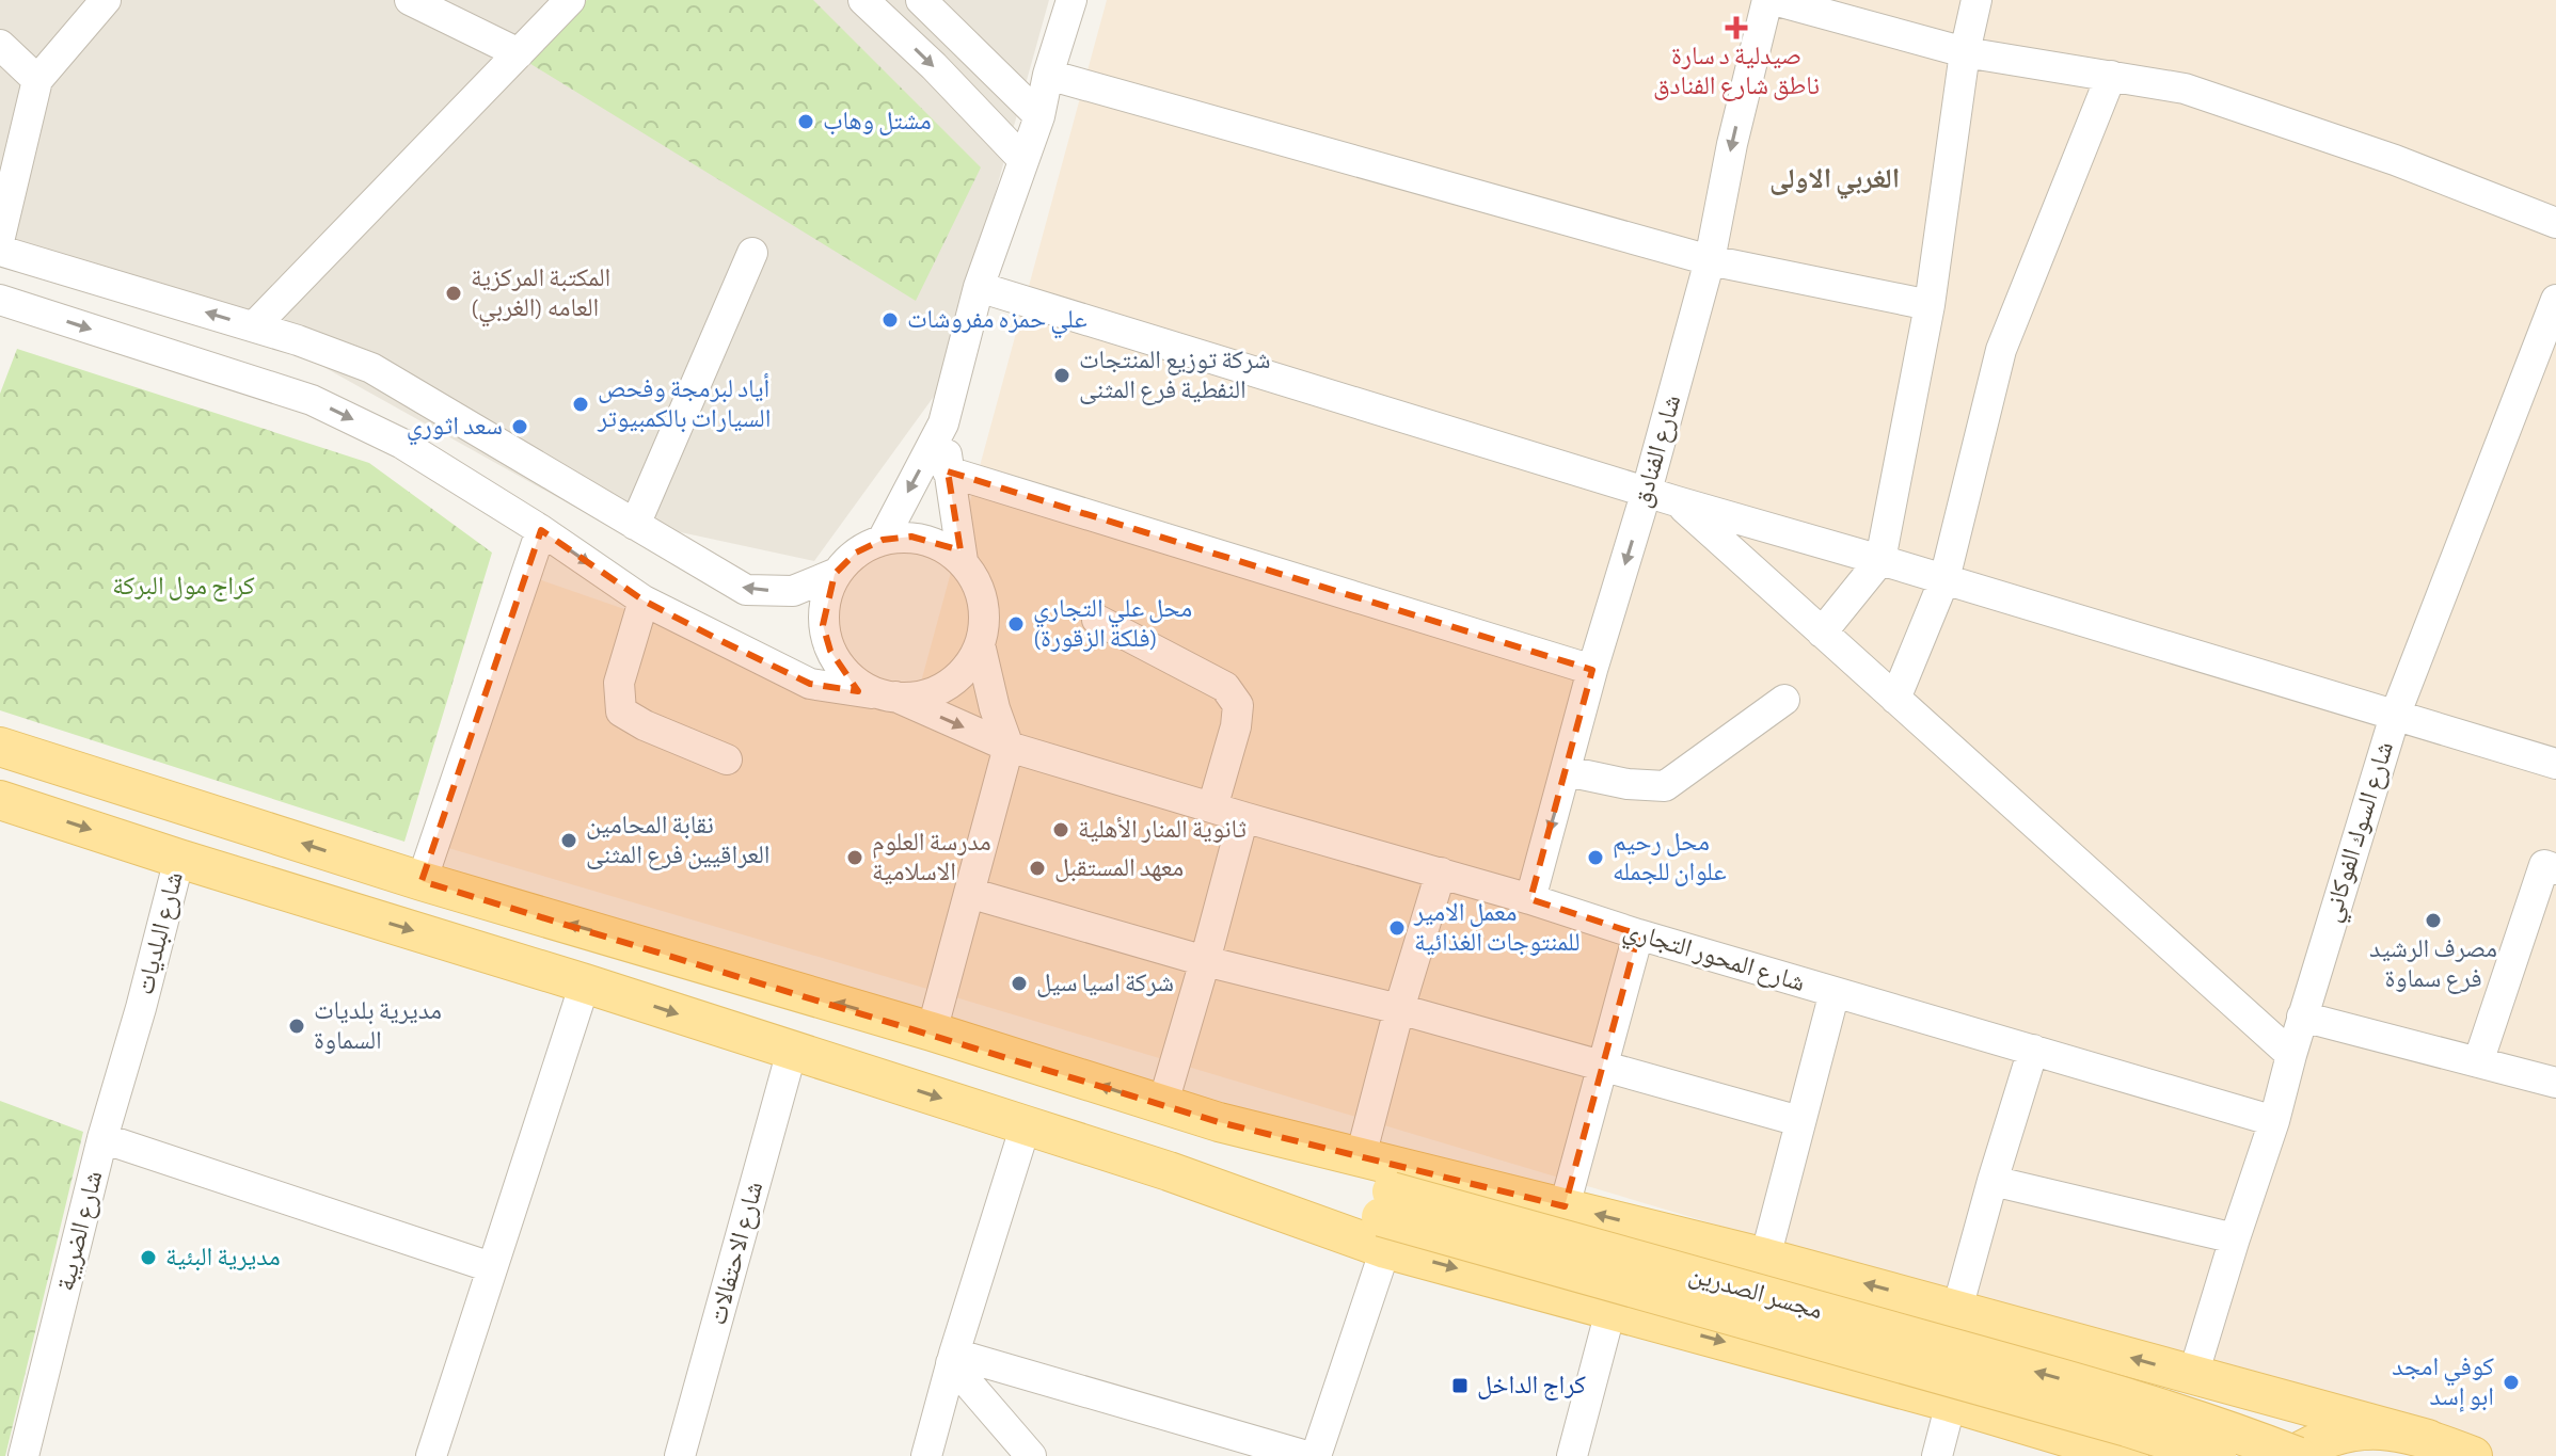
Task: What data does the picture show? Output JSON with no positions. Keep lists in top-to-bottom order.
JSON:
{
  "streets": {
    "main road": ["مجسر الصدرين"],
    "street": [
      "شارع الفنادق",
      "شارع السوك الفوكاني",
      "شارع البلديات",
      "شارع المحور التجاري",
      "شارع الضريبة",
      "شارع الاحتفالات"
    ]
  },
  "crossings": [
    ["شارع الفنادق", "شارع المحور التجاري"],
    ["شارع السوك الفوكاني", "شارع المحور التجاري"],
    ["شارع البلديات", "شارع الضريبة"],
    ["شارع البلديات", "مجسر الصدرين"],
    ["شارع الاحتفالات", "مجسر الصدرين"]
  ],
  "districts": ["الغربي الاولى"],
  "parks": ["كراج مول البركة"],
  "places": {
    "health": ["صيدلية د سارة ناطق شارع الفنادق"],
    "other": [
      "مشتل وهاب",
      "المكتبة المركزية العامه (الغربي)",
      "علي حمزه مفروشات",
      "شركة توزيع المنتجات النفطية فرع المثنى",
      "أياد لبرمجة وفحص السيارات بالكمبيوتر",
      "سعد اثوري",
      "محل علي التجاري (فلكة الزقورة)",
      "ثانوية المنار الأهلية",
      "نقابة المحامين العراقيين فرع المثنى",
      "مدرسة العلوم الاسلامية",
      "محل رحيم علوان للجمله",
      "معهد المستقبل",
      "مصرف الرشيد فرع سماوة",
      "معمل الامير للمنتوجات الغذائية",
      "شركة اسيا سيل",
      "مديرية بلديات السماوة",
      "مديرية البئية",
      "كوفي امجد ابو إسد"
    ],
    "transit": ["كراج الداخل"]
  }
}
